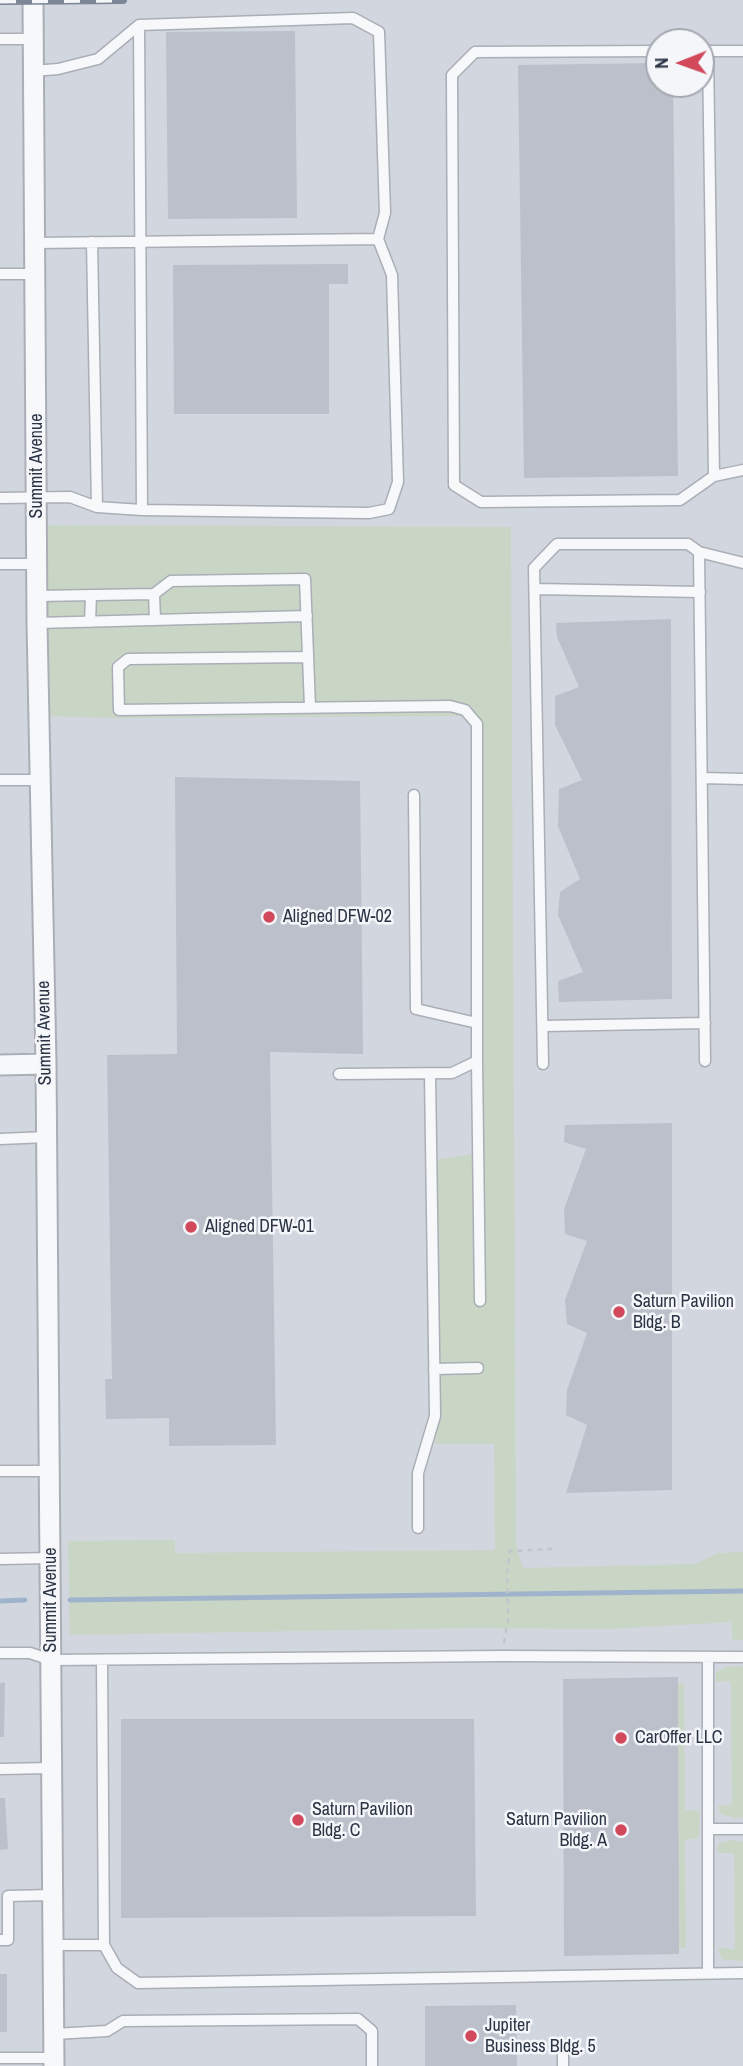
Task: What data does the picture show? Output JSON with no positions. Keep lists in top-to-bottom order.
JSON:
{
  "streets": {
    "street": ["Summit Avenue"]
  },
  "places": [
    "Aligned DFW-02",
    "Aligned DFW-01",
    "Saturn Pavilion Bldg. B",
    "CarOffer LLC",
    "Saturn Pavilion Bldg. C",
    "Saturn Pavilion Bldg. A",
    "Jupiter Business Bldg. 5"
  ],
  "north": "left"
}
